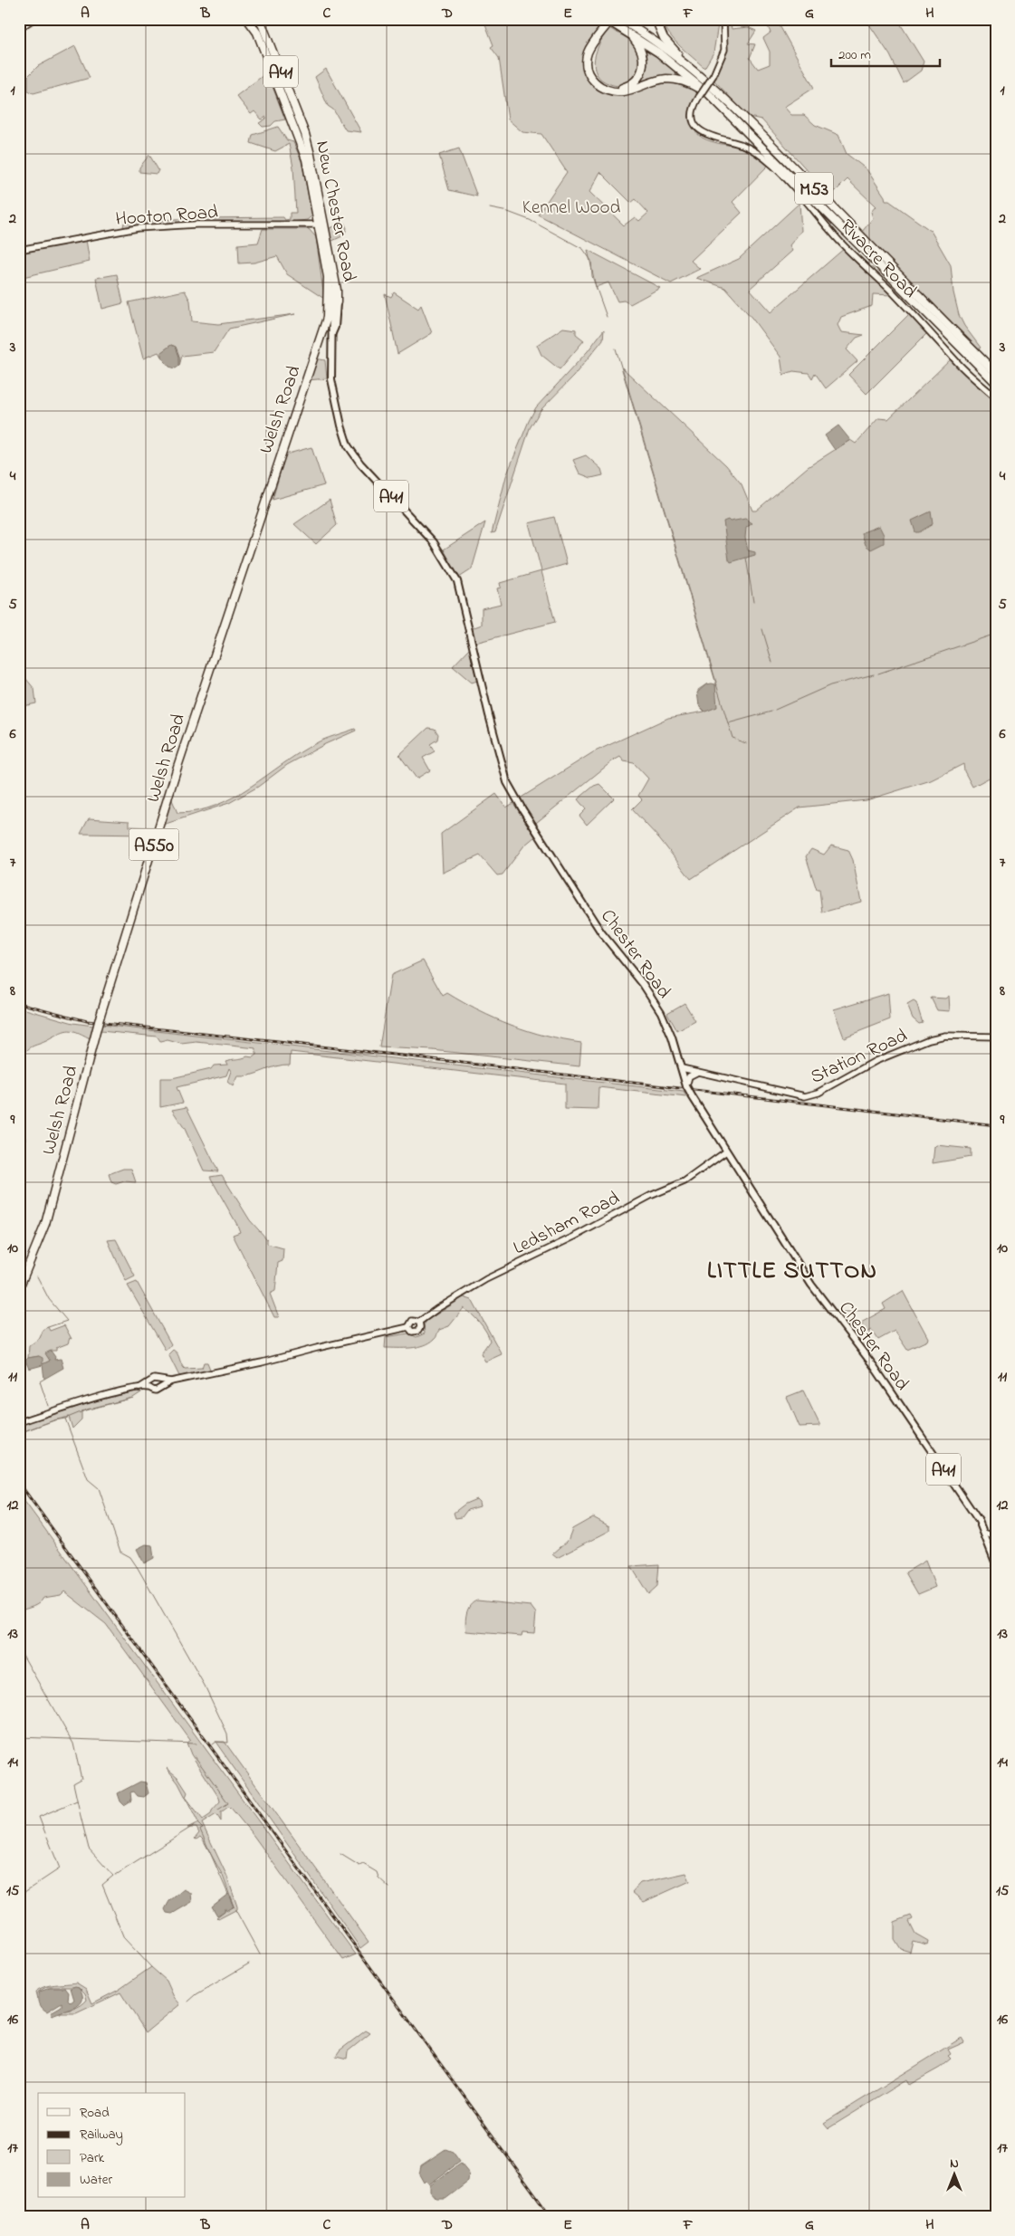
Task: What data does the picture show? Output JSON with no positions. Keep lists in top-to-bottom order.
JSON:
{
  "streets": {
    "highway": [
      "A41",
      "M53",
      "New Chester Road",
      "Welsh Road",
      "A550"
    ],
    "main road": [
      "Hooton Road",
      "Rivacre Road",
      "Chester Road",
      "Station Road",
      "Ledsham Road"
    ]
  },
  "crossings": [
    ["A41", "New Chester Road"],
    ["New Chester Road", "Hooton Road"],
    ["New Chester Road", "Welsh Road"],
    ["New Chester Road", "Chester Road"],
    ["Welsh Road", "Chester Road"],
    ["Chester Road", "Station Road"],
    ["Chester Road", "Ledsham Road"]
  ],
  "districts": ["LITTLE SUTTON"],
  "parks": ["Kennel Wood"],
  "legend": [
    "Road",
    "Railway",
    "Park",
    "Water"
  ],
  "scale_bar": "200 m",
  "north": "top",
  "grid": {
    "columns": [
      "A",
      "B",
      "C",
      "D",
      "E",
      "F",
      "G",
      "H"
    ],
    "rows": [
      "1",
      "2",
      "3",
      "4",
      "5",
      "6",
      "7",
      "8",
      "9",
      "10",
      "11",
      "12",
      "13",
      "14",
      "15",
      "16",
      "17"
    ]
  }
}
